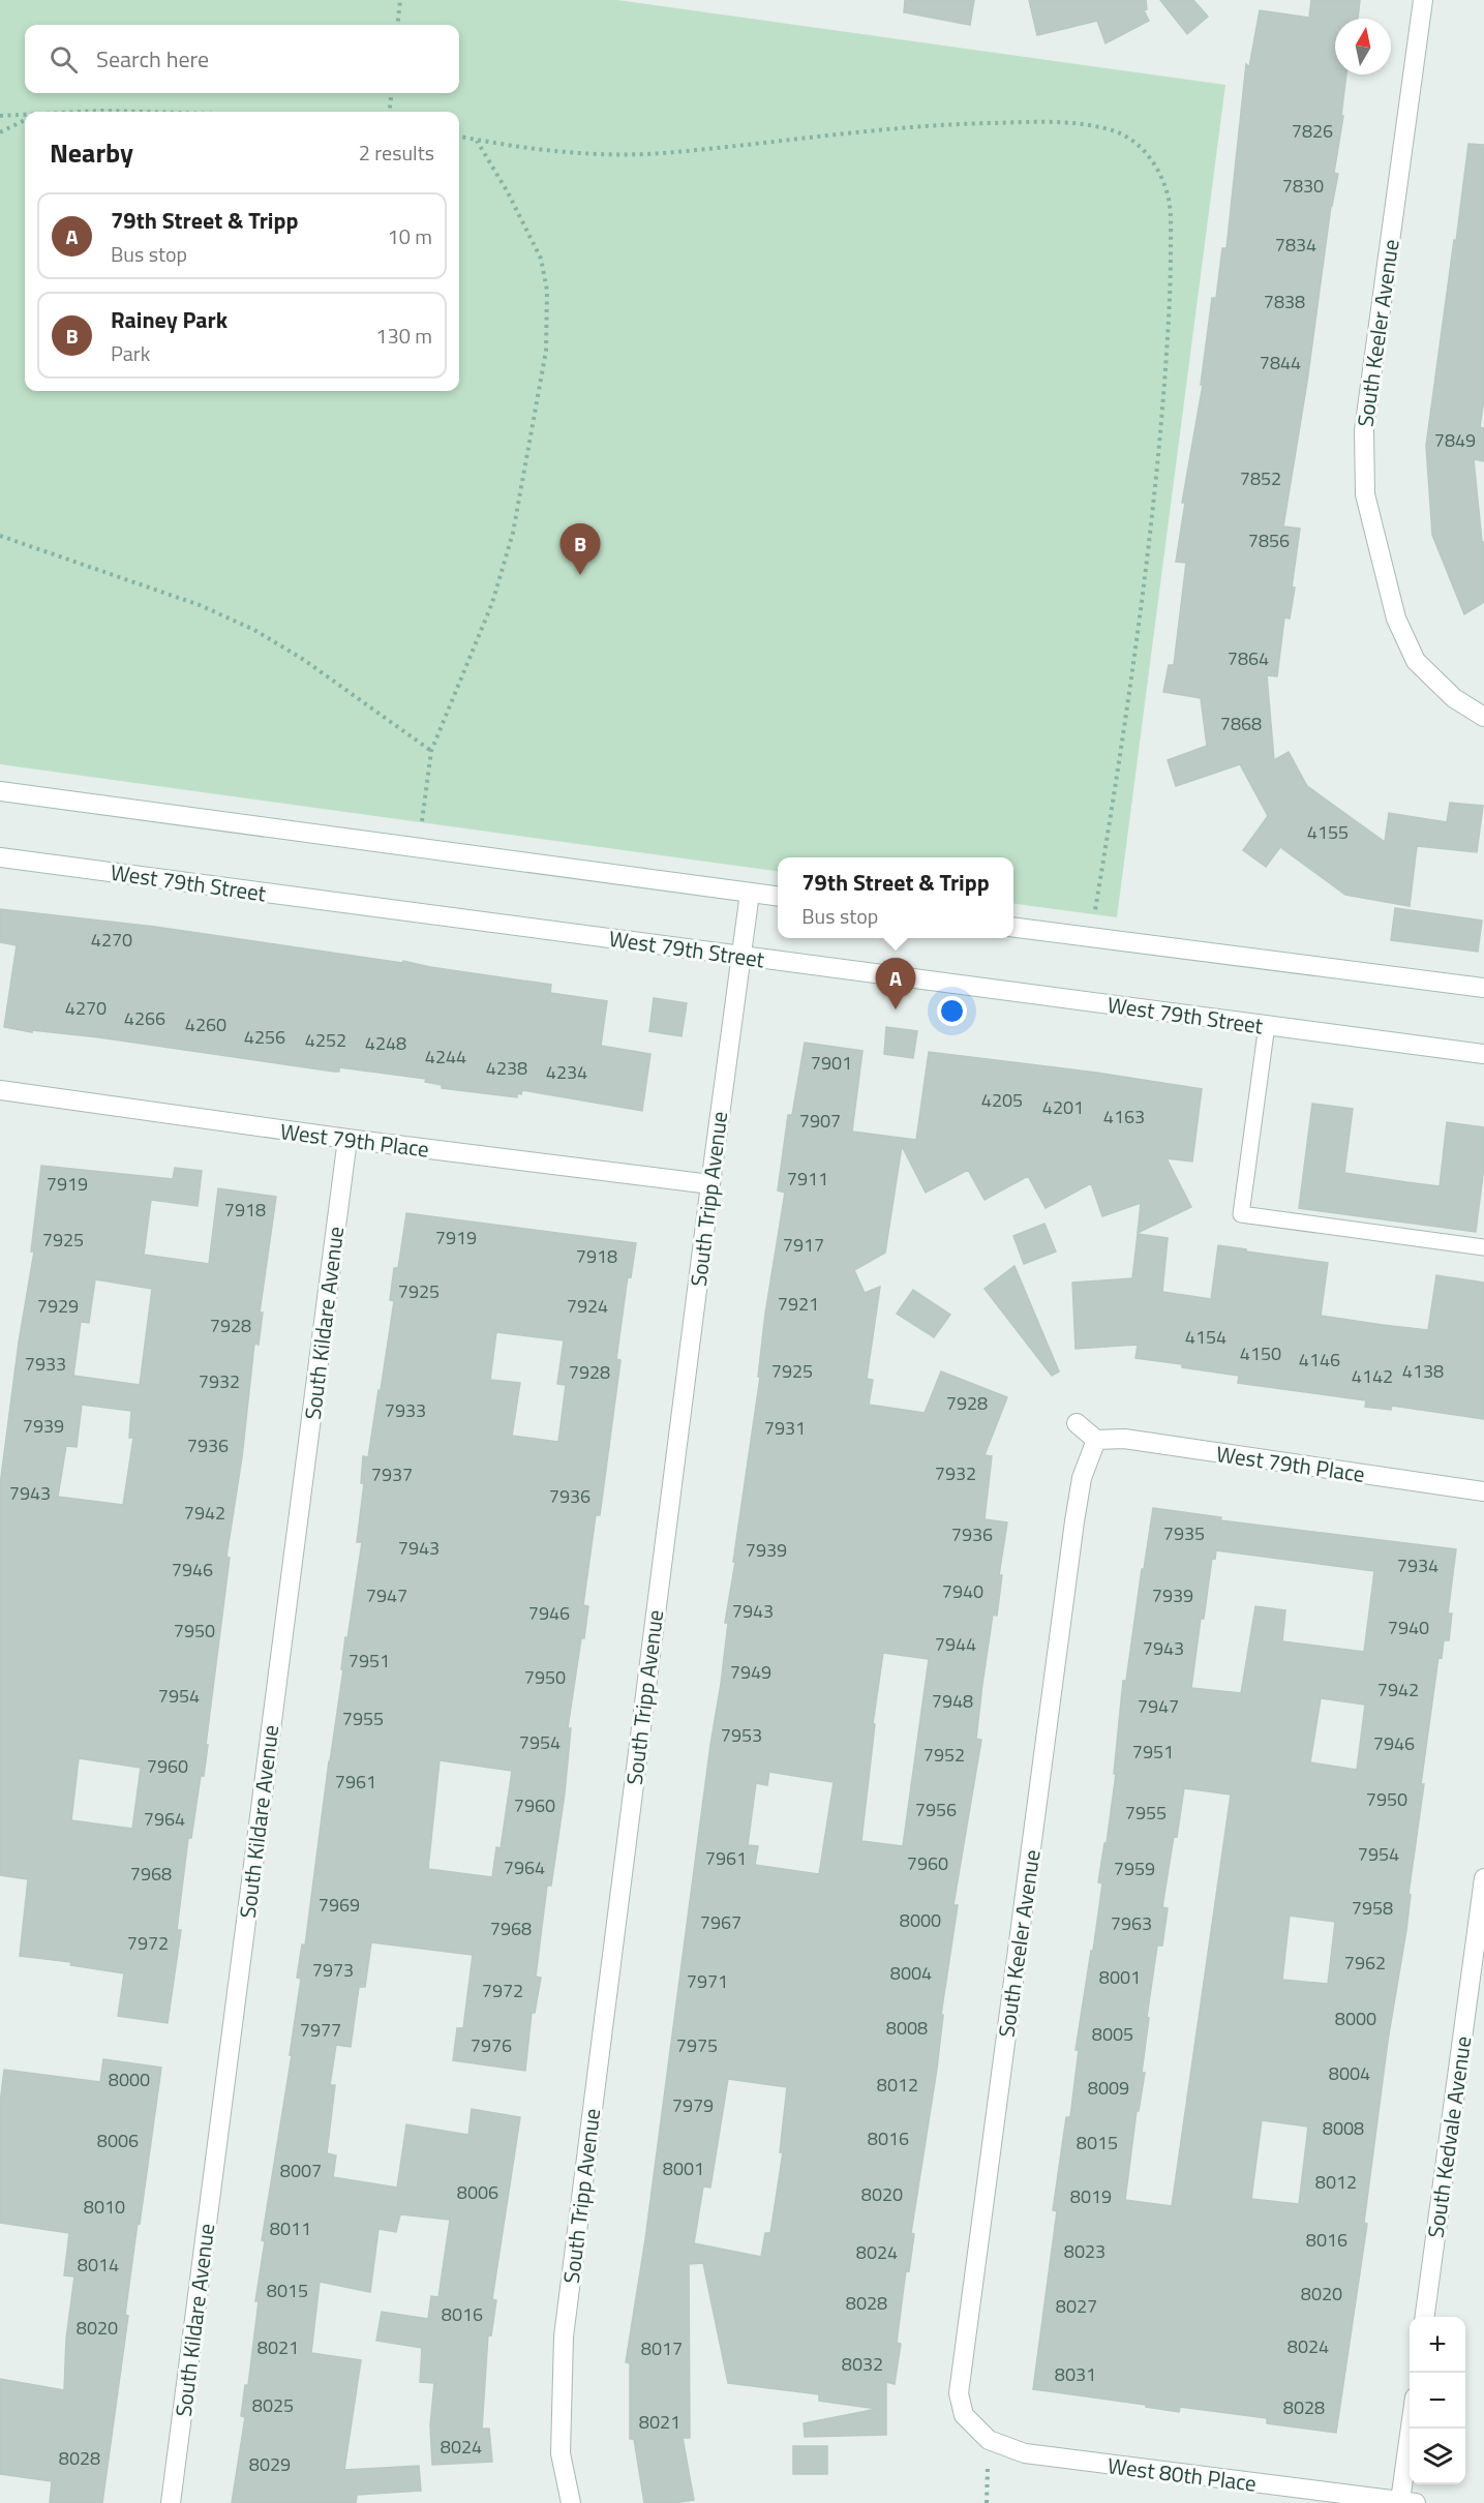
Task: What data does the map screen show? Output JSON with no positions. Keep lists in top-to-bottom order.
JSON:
{
  "streets": {
    "street": [
      "South Keeler Avenue",
      "West 79th Street",
      "West 79th Place",
      "South Tripp Avenue",
      "South Kildare Avenue",
      "South Kedvale Avenue",
      "West 80th Place"
    ]
  },
  "crossings": [
    ["South Keeler Avenue", "West 79th Place"],
    ["South Keeler Avenue", "West 80th Place"],
    ["West 79th Street", "South Tripp Avenue"],
    ["West 79th Place", "South Tripp Avenue"],
    ["West 79th Place", "South Kildare Avenue"]
  ],
  "house_numbers": [
    "7826",
    "7830",
    "7834",
    "7838",
    "7844",
    "7849",
    "7852",
    "7856",
    "7864",
    "7868",
    "4155",
    "4270",
    "4270",
    "4266",
    "4260",
    "4256",
    "4252",
    "4248",
    "4244",
    "7901",
    "4238",
    "4234",
    "4205",
    "4201",
    "4163",
    "7907",
    "7911",
    "7919",
    "7918",
    "7919",
    "7925",
    "7917",
    "7918",
    "7925",
    "7921",
    "7929",
    "7924",
    "7928",
    "4154",
    "4150",
    "4146",
    "7933",
    "7925",
    "4138",
    "7928",
    "4142",
    "7932",
    "7928",
    "7933",
    "7939",
    "7931",
    "7936",
    "7932",
    "7937",
    "7943",
    "7936",
    "7942",
    "7935",
    "7936",
    "7943",
    "7939",
    "7934",
    "7946",
    "7940",
    "7947",
    "7939",
    "7943",
    "7946",
    "7940",
    "7950",
    "7944",
    "7943",
    "7951",
    "7949",
    "7950",
    "7942",
    "7954",
    "7948",
    "7947",
    "7955",
    "7953",
    "7954",
    "7946",
    "7951",
    "7952",
    "7960",
    "7961",
    "7950",
    "7960",
    "7956",
    "7955",
    "7964",
    "7954",
    "7961",
    "7960",
    "7964",
    "7959",
    "7968",
    "7969",
    "7958",
    "8000",
    "7967",
    "7963",
    "7968",
    "7972",
    "7962",
    "7973",
    "8004",
    "8001",
    "7971",
    "7972",
    "8000",
    "8008",
    "7977",
    "8005",
    "7976",
    "7975",
    "8004",
    "8000",
    "8012",
    "8009",
    "7979",
    "8008",
    "8016",
    "8006",
    "8015",
    "8001",
    "8007",
    "8012",
    "8006",
    "8020",
    "8019",
    "8010",
    "8011",
    "8016",
    "8023",
    "8024",
    "8014",
    "8015",
    "8020",
    "8028",
    "8027",
    "8016",
    "8020",
    "8024",
    "8021",
    "8017",
    "8032",
    "8031",
    "8025",
    "8028",
    "8021",
    "8024",
    "8028",
    "8029"
  ],
  "north": "top",
  "page": {
    "search": "Search here",
    "heading": ["Nearby", "2 results"],
    "list": [
      {
        "mark": "A",
        "name": "79th Street & Tripp",
        "note": "Bus stop",
        "value": "10 m"
      },
      {
        "mark": "B",
        "name": "Rainey Park",
        "note": "Park",
        "value": "130 m"
      }
    ],
    "pins": ["B", "A"],
    "popup": ["79th Street & Tripp", "Bus stop"],
    "map_buttons": ["+", "−"]
  }
}
